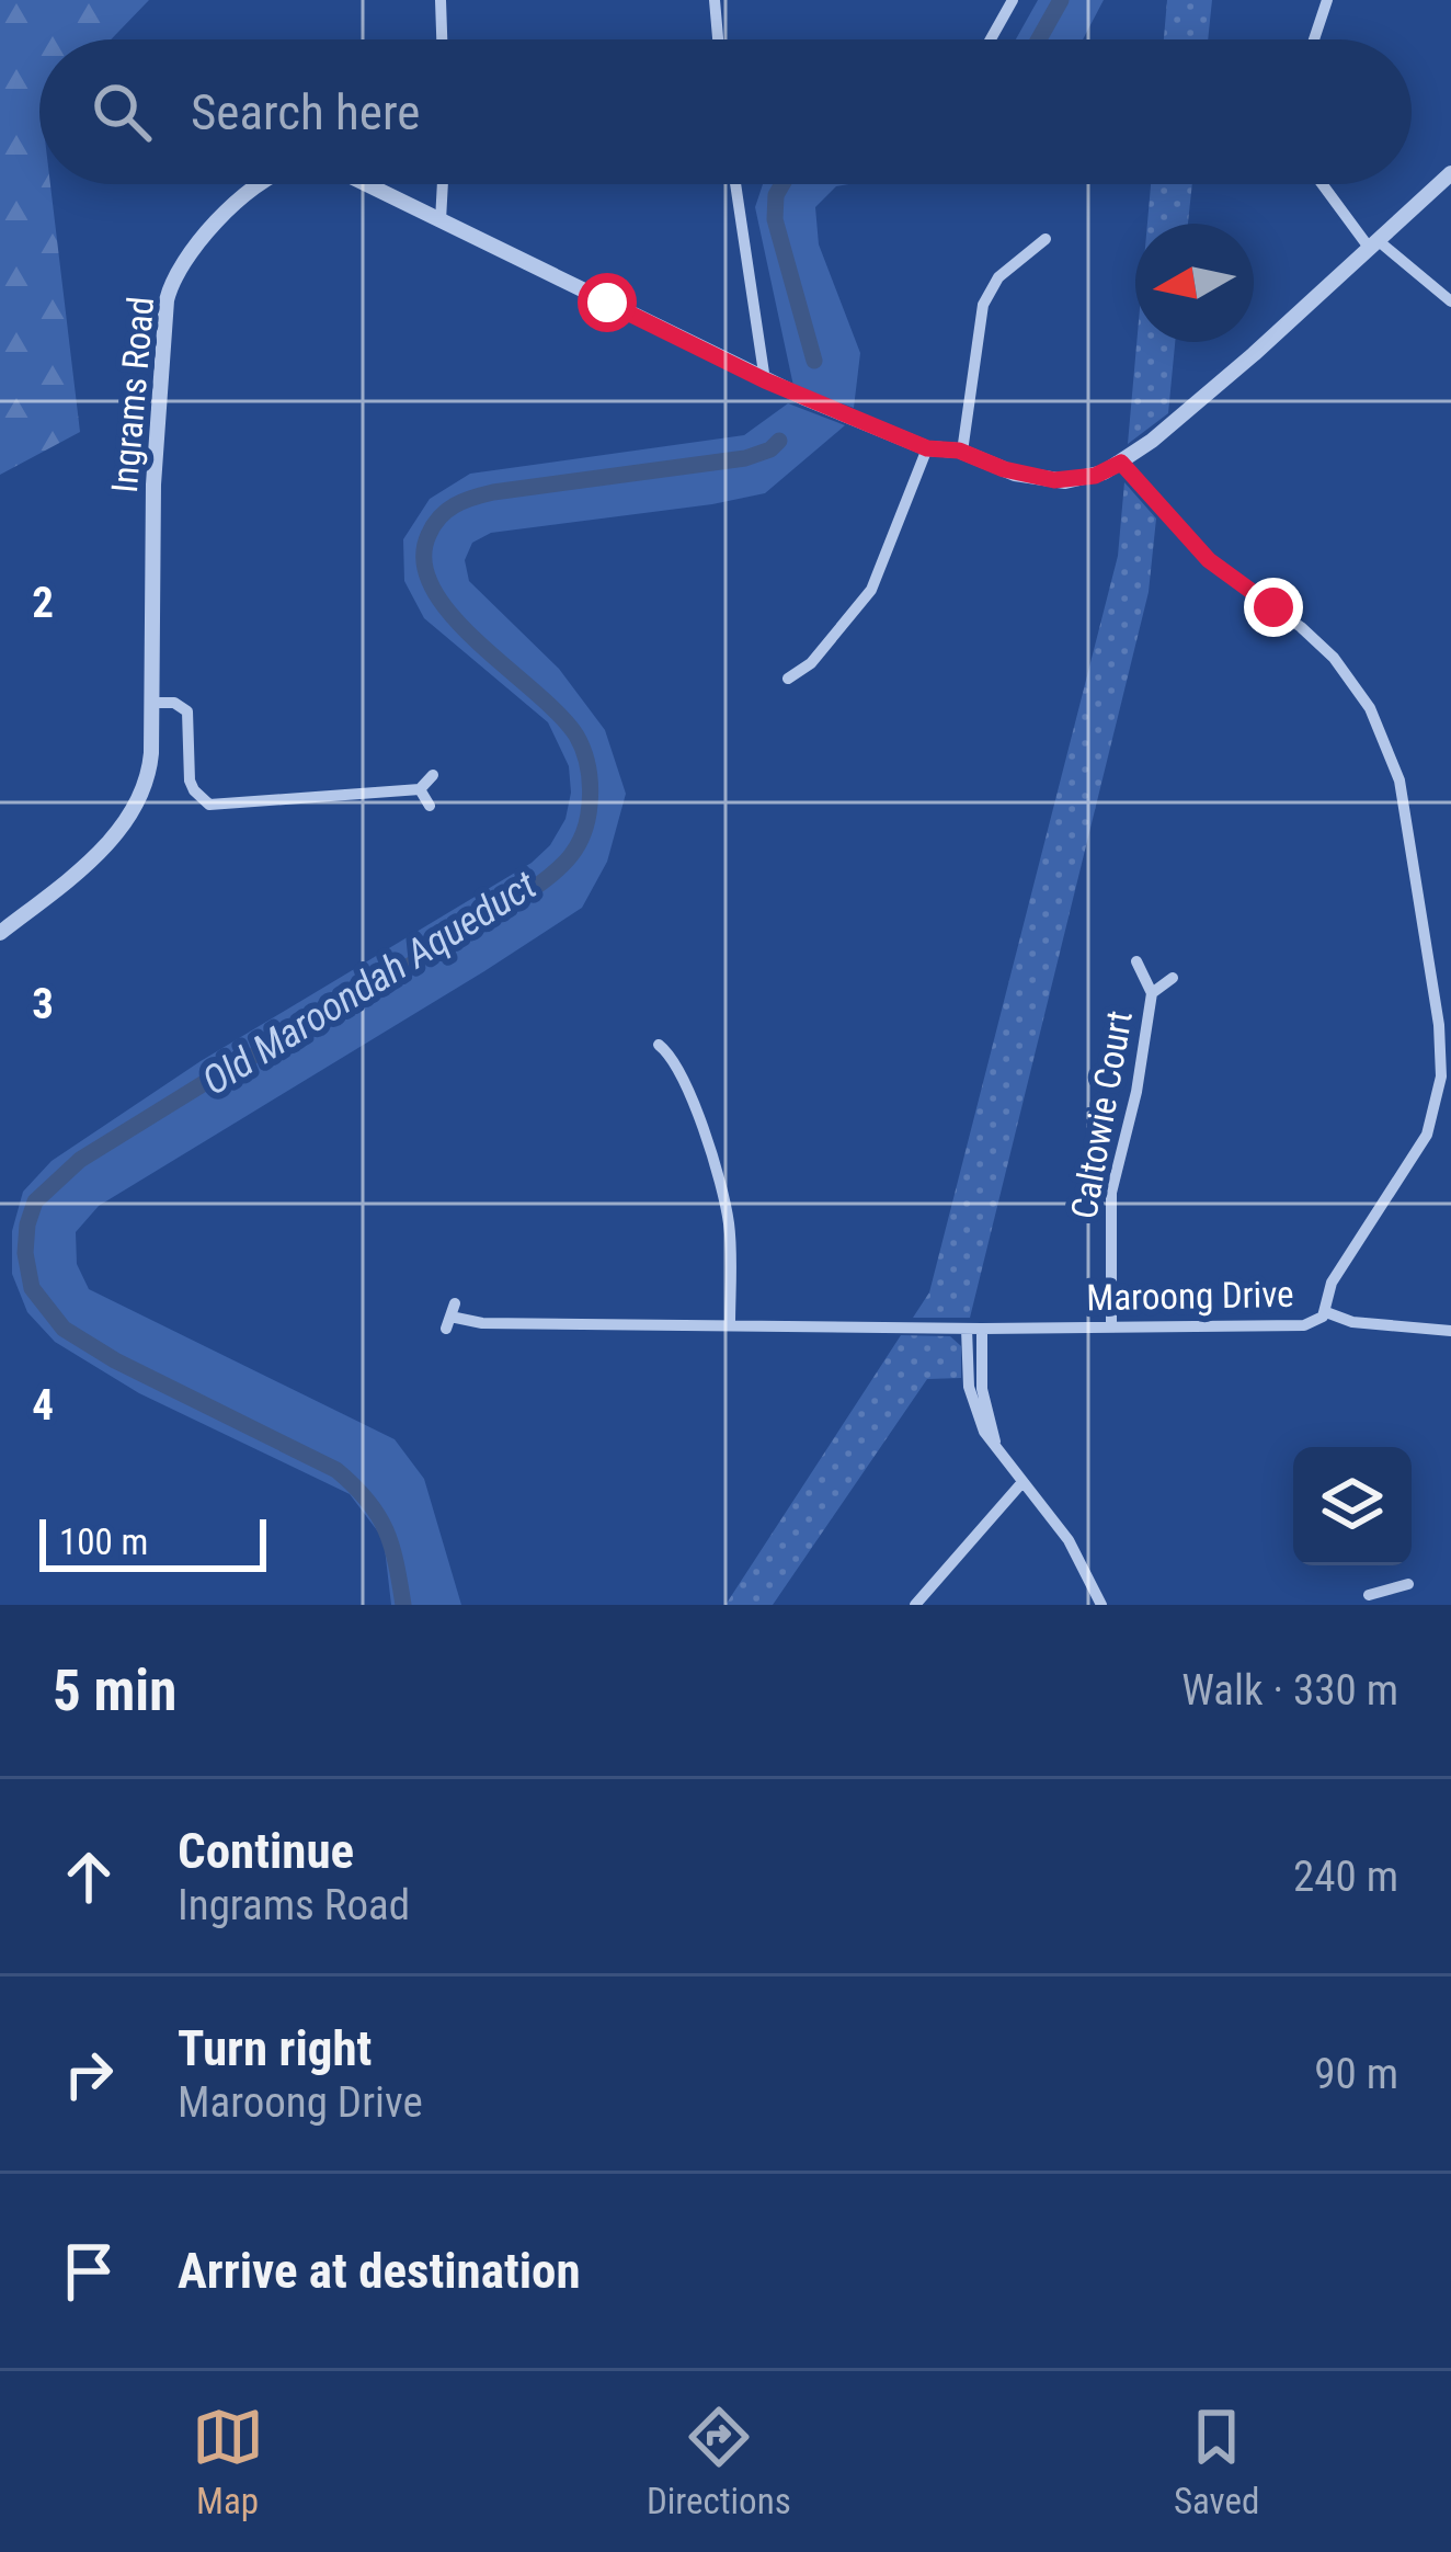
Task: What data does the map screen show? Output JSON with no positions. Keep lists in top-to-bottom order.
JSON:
{
  "streets": {
    "street": ["Ingrams Road", "Caltowie Court", "Maroong Drive"]
  },
  "crossings": [
    ["Ingrams Road", "Maroong Drive"],
    ["Caltowie Court", "Maroong Drive"]
  ],
  "water": ["Old Maroondah Aqueduct"],
  "scale_bar": "100 m",
  "north": "left",
  "page": {
    "search": "Search here",
    "scale": "100 m",
    "heading": ["5 min", "Walk · 330 m"],
    "list": [
      ["Continue", "Ingrams Road", "240 m"],
      ["Turn right", "Maroong Drive", "90 m"],
      "Arrive at destination"
    ],
    "nav": ["Map", "Directions", "Saved"]
  },
  "grid": {
    "rows": ["2", "3", "4"]
  }
}
